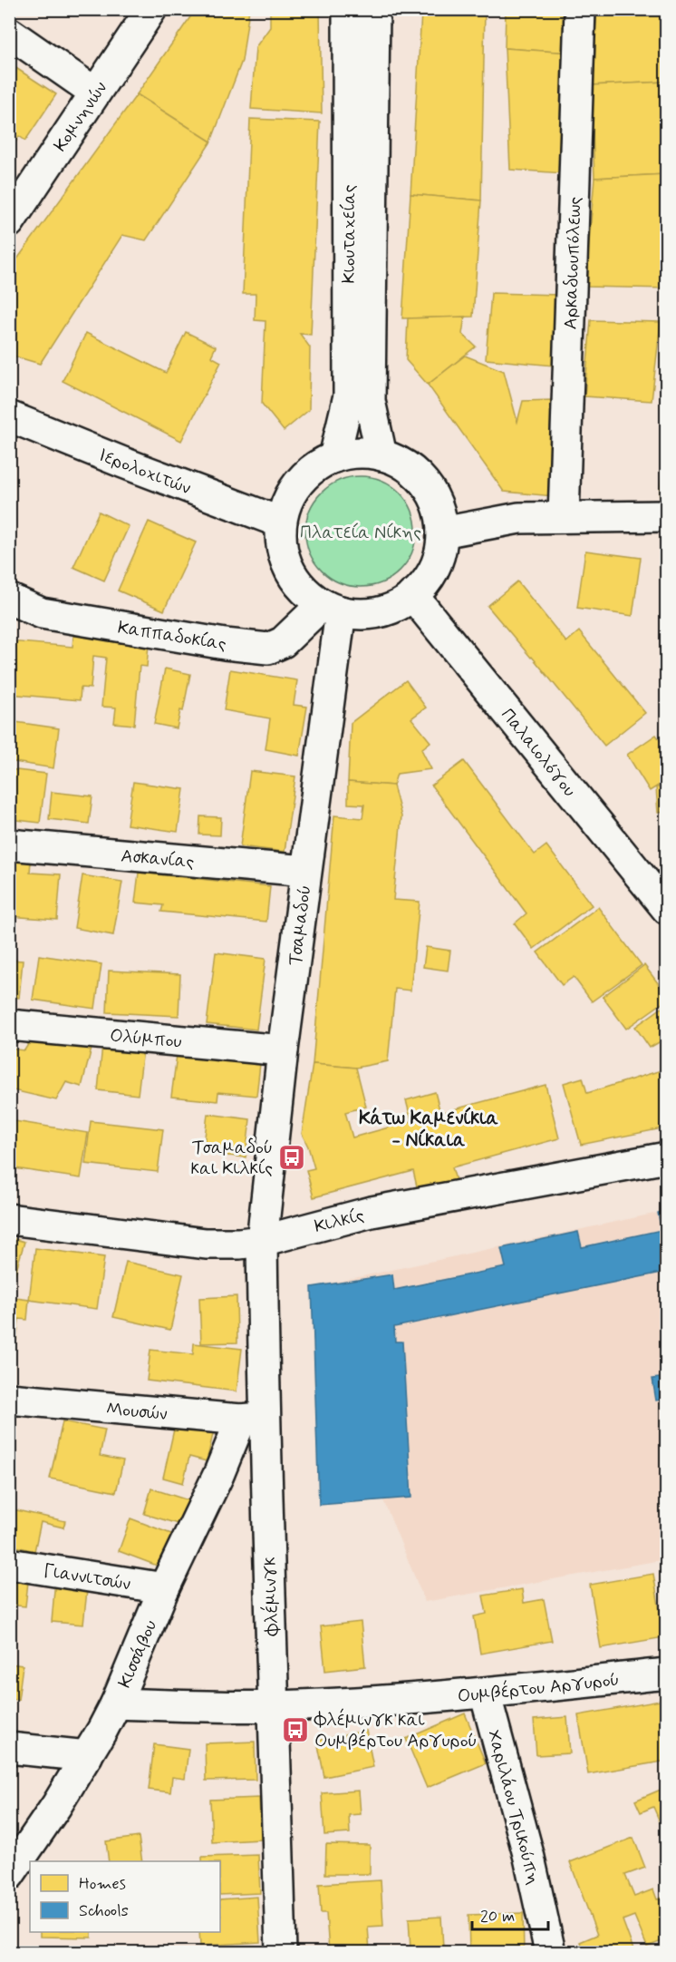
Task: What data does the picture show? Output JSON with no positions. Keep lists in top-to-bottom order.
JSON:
{
  "streets": {
    "street": [
      "Κομνηνών",
      "Κιουταχείας",
      "Αρκαδιουπόλεως",
      "Ιερολοχιτών",
      "Καππαδοκίας",
      "Παλαιολόγου",
      "Ασκανίας",
      "Τσαμαδού",
      "Ολύμπου",
      "Κιλκίς",
      "Μουσών",
      "Γιαννιτσών",
      "Φλέμινγκ",
      "Κισσάβου",
      "Ουμβέρτου Αργυρού",
      "Χαριλάου Τρικούπη"
    ]
  },
  "crossings": [
    ["Κιουταχείας", "Ιερολοχιτών"],
    ["Κιουταχείας", "Καππαδοκίας"],
    ["Κιουταχείας", "Παλαιολόγου"],
    ["Κιουταχείας", "Τσαμαδού"],
    ["Ιερολοχιτών", "Καππαδοκίας"],
    ["Ιερολοχιτών", "Παλαιολόγου"],
    ["Ιερολοχιτών", "Τσαμαδού"],
    ["Καππαδοκίας", "Παλαιολόγου"],
    ["Καππαδοκίας", "Τσαμαδού"],
    ["Παλαιολόγου", "Τσαμαδού"],
    ["Ασκανίας", "Τσαμαδού"],
    ["Τσαμαδού", "Ολύμπου"],
    ["Τσαμαδού", "Κιλκίς"],
    ["Τσαμαδού", "Φλέμινγκ"],
    ["Κιλκίς", "Φλέμινγκ"],
    ["Μουσών", "Φλέμινγκ"],
    ["Μουσών", "Κισσάβου"],
    ["Γιαννιτσών", "Κισσάβου"],
    ["Φλέμινγκ", "Κισσάβου"],
    ["Φλέμινγκ", "Ουμβέρτου Αργυρού"],
    ["Κισσάβου", "Ουμβέρτου Αργυρού"],
    ["Ουμβέρτου Αργυρού", "Χαριλάου Τρικούπη"]
  ],
  "districts": ["Κάτω Καμενίκια - Νίκαια"],
  "parks": ["Πλατεία Νίκης"],
  "places": {
    "bus stop": ["Τσαμαδού και Κιλκίς", "Φλέμινγκ και Ουμβέρτου Αργυρού"]
  },
  "legend": ["Homes", "Schools"],
  "scale_bar": "20 m"
}
